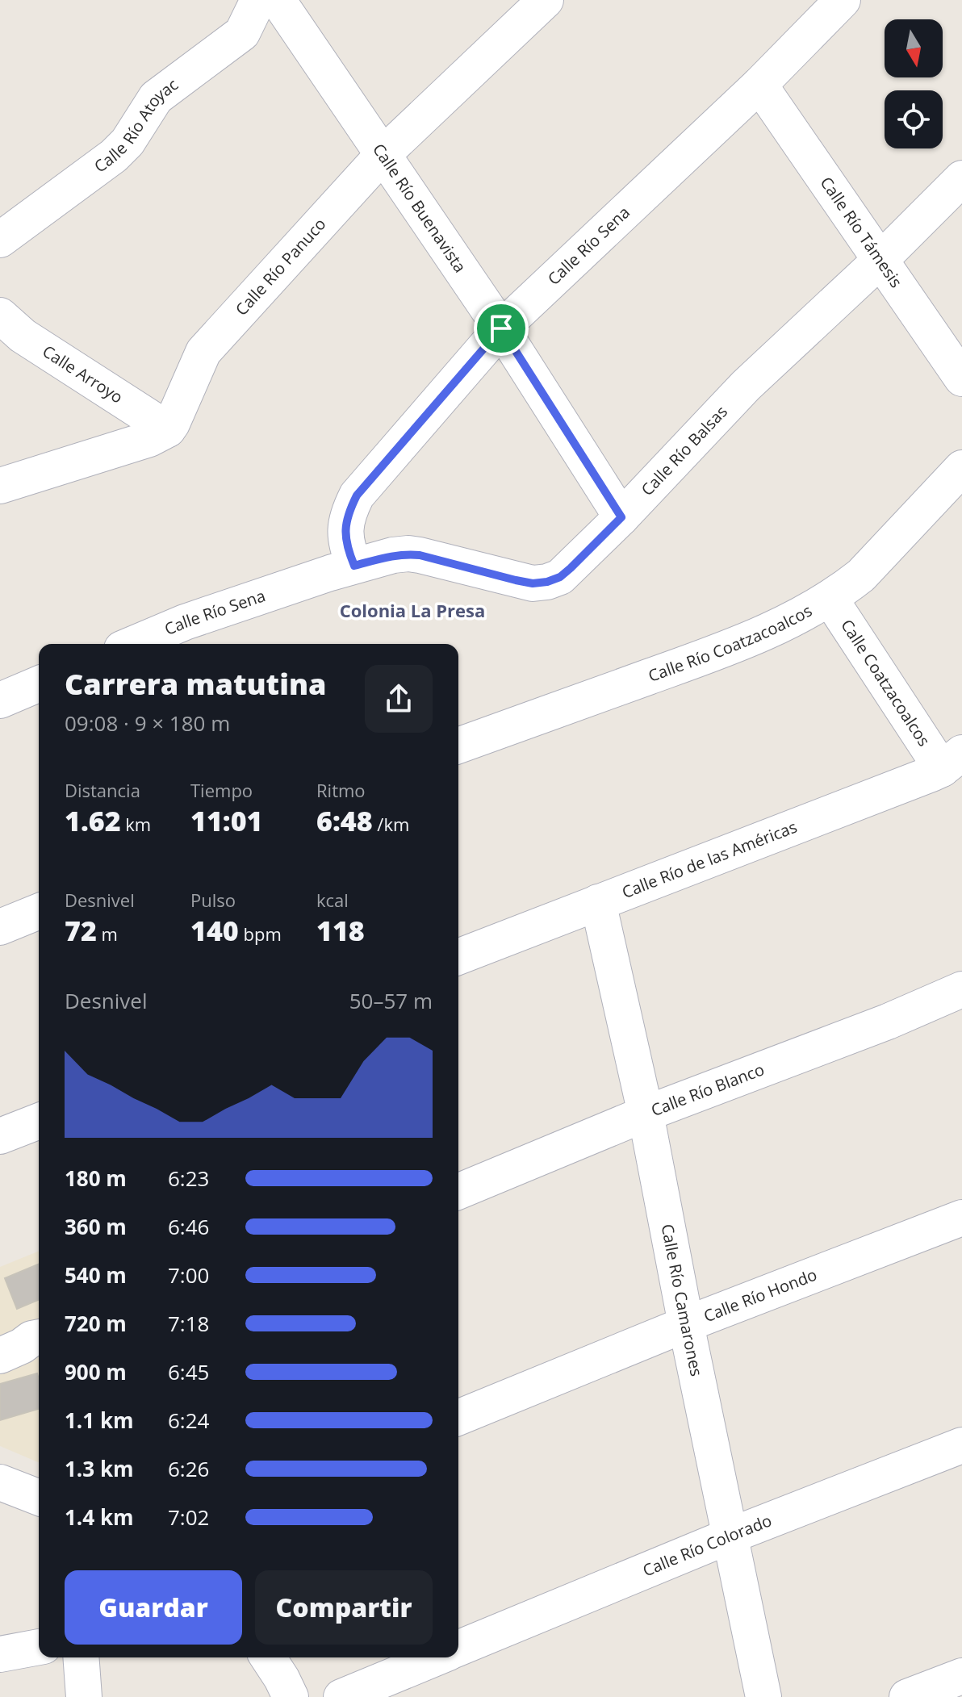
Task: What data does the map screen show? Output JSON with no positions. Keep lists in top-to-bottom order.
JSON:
{
  "streets": {
    "street": [
      "Calle Río Atoyac",
      "Calle Río Buenavista",
      "Calle Río Támesis",
      "Calle Río Sena",
      "Calle Río Panuco",
      "Calle Arroyo",
      "Calle Río Balsas",
      "Calle Río Coatzacoalcos",
      "Calle Coatzacoalcos",
      "Calle Río de las Américas",
      "Calle Río Blanco",
      "Calle Río Hondo",
      "Calle Río Camarones",
      "Calle Río Colorado"
    ]
  },
  "crossings": [
    ["Calle Río Buenavista", "Calle Río Sena"],
    ["Calle Río Buenavista", "Calle Río Panuco"],
    ["Calle Río Buenavista", "Calle Río Balsas"],
    ["Calle Río Támesis", "Calle Río Sena"],
    ["Calle Río Támesis", "Calle Río Balsas"],
    ["Calle Río Sena", "Calle Río Balsas"],
    ["Calle Río Panuco", "Calle Arroyo"],
    ["Calle Río Coatzacoalcos", "Calle Coatzacoalcos"],
    ["Calle Coatzacoalcos", "Calle Río de las Américas"],
    ["Calle Río de las Américas", "Calle Río Camarones"],
    ["Calle Río Blanco", "Calle Río Camarones"],
    ["Calle Río Hondo", "Calle Río Camarones"],
    ["Calle Río Camarones", "Calle Río Colorado"]
  ],
  "districts": ["Colonia La Presa"],
  "north": "bottom",
  "page": {
    "heading": ["Carrera matutina", "09:08 · 9 × 180 m"],
    "stats": [
      ["Distancia", "1.62 km"],
      ["Tiempo", "11:01"],
      ["Ritmo", "6:48 /km"],
      ["Desnivel", "72 m"],
      ["Pulso", "140 bpm"],
      ["kcal", "118"]
    ],
    "chart": ["Desnivel", "50–57 m"],
    "list": [
      {
        "name": "180 m",
        "note": "6:23"
      },
      {
        "name": "360 m",
        "note": "6:46"
      },
      {
        "name": "540 m",
        "note": "7:00"
      },
      {
        "name": "720 m",
        "note": "7:18"
      },
      {
        "name": "900 m",
        "note": "6:45"
      },
      {
        "name": "1.1 km",
        "note": "6:24"
      },
      {
        "name": "1.3 km",
        "note": "6:26"
      },
      {
        "name": "1.4 km",
        "note": "7:02"
      }
    ],
    "buttons": ["Guardar", "Compartir"]
  }
}
